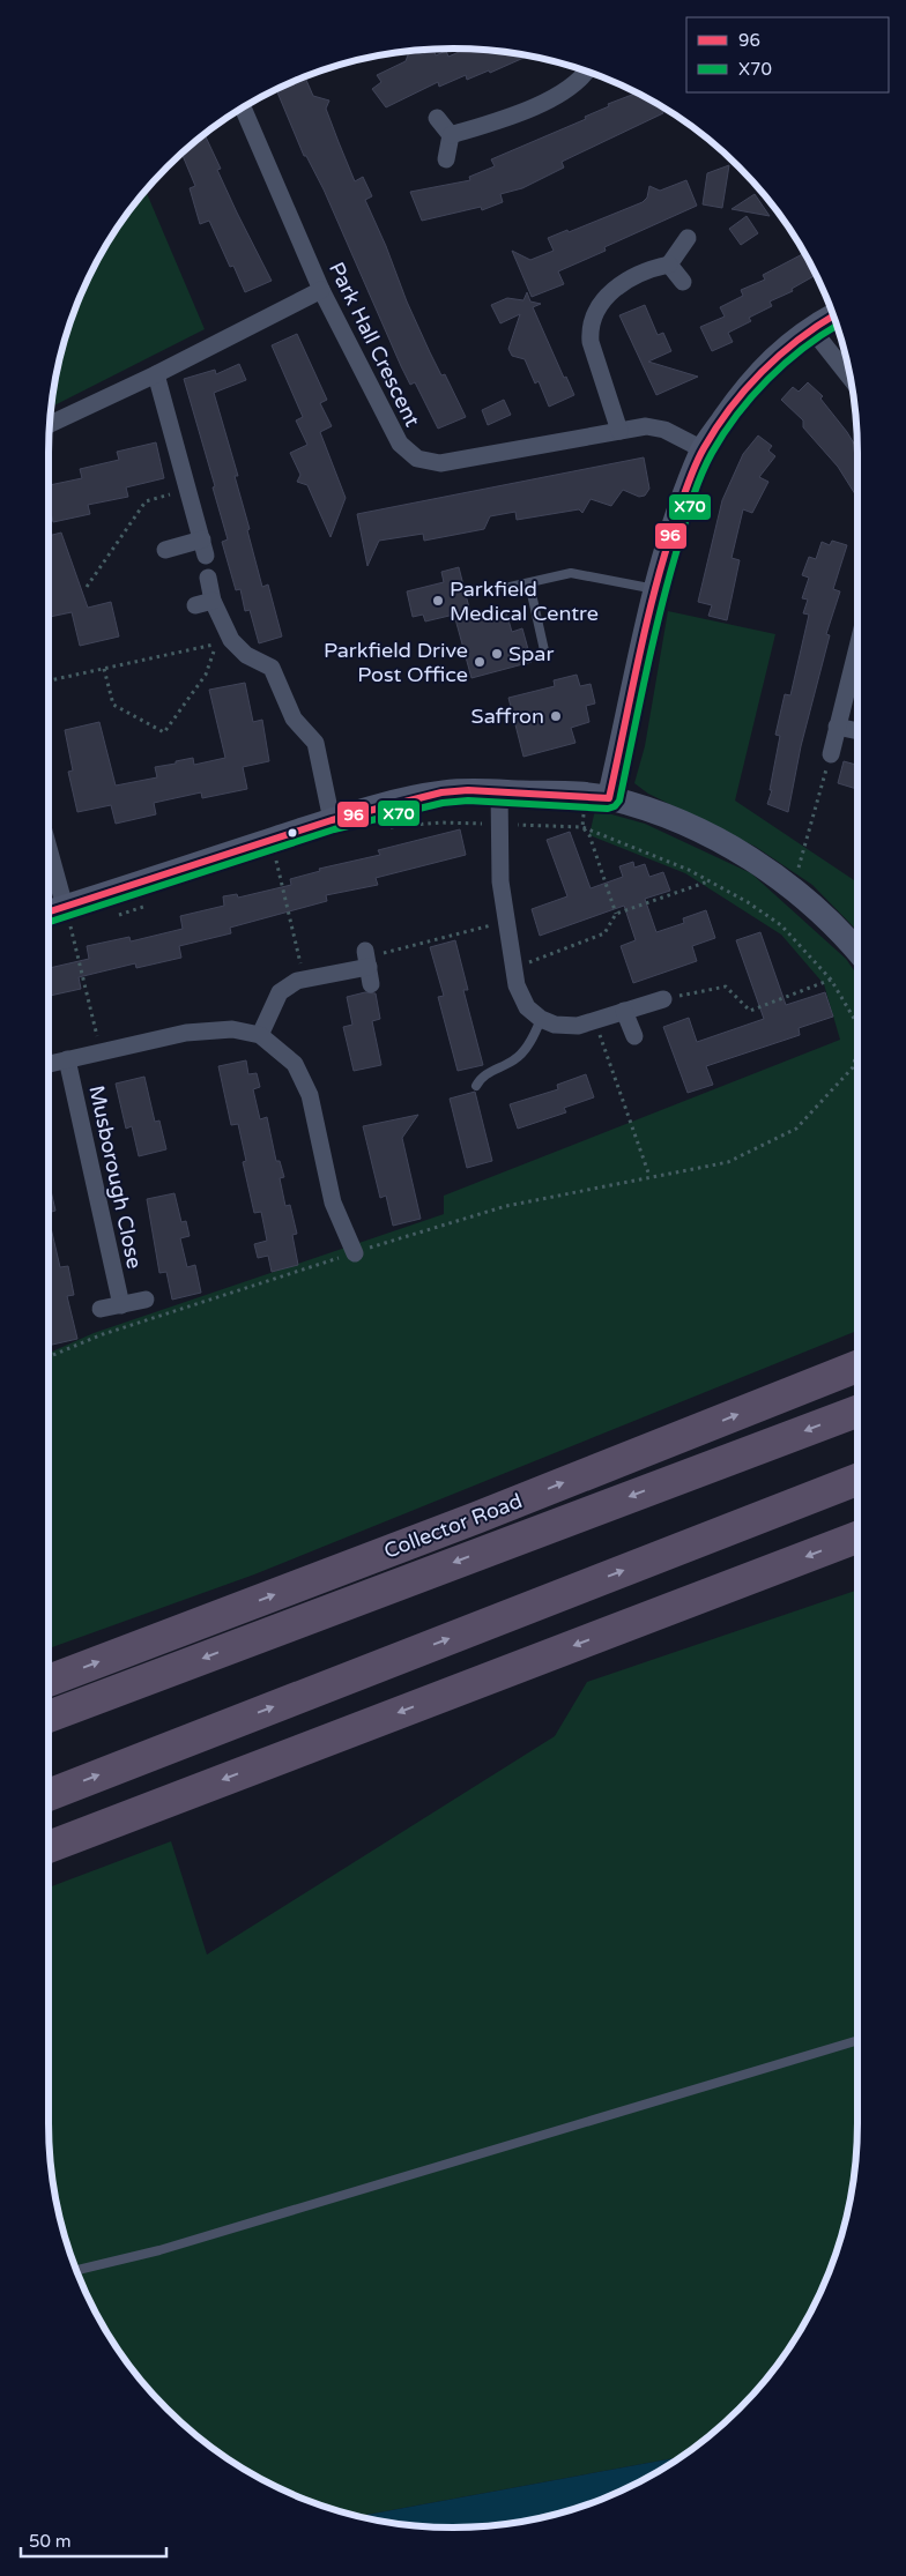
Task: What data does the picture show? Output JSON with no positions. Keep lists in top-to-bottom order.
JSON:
{
  "streets": {
    "highway": ["Collector Road"],
    "street": ["Park Hall Crescent", "Musborough Close"]
  },
  "places": [
    "Parkfield Medical Centre",
    "Spar",
    "Parkfield Drive Post Office",
    "Saffron"
  ],
  "lines": ["transit line 96", "transit line X70"],
  "legend": ["96", "X70"],
  "scale_bar": "50 m"
}
